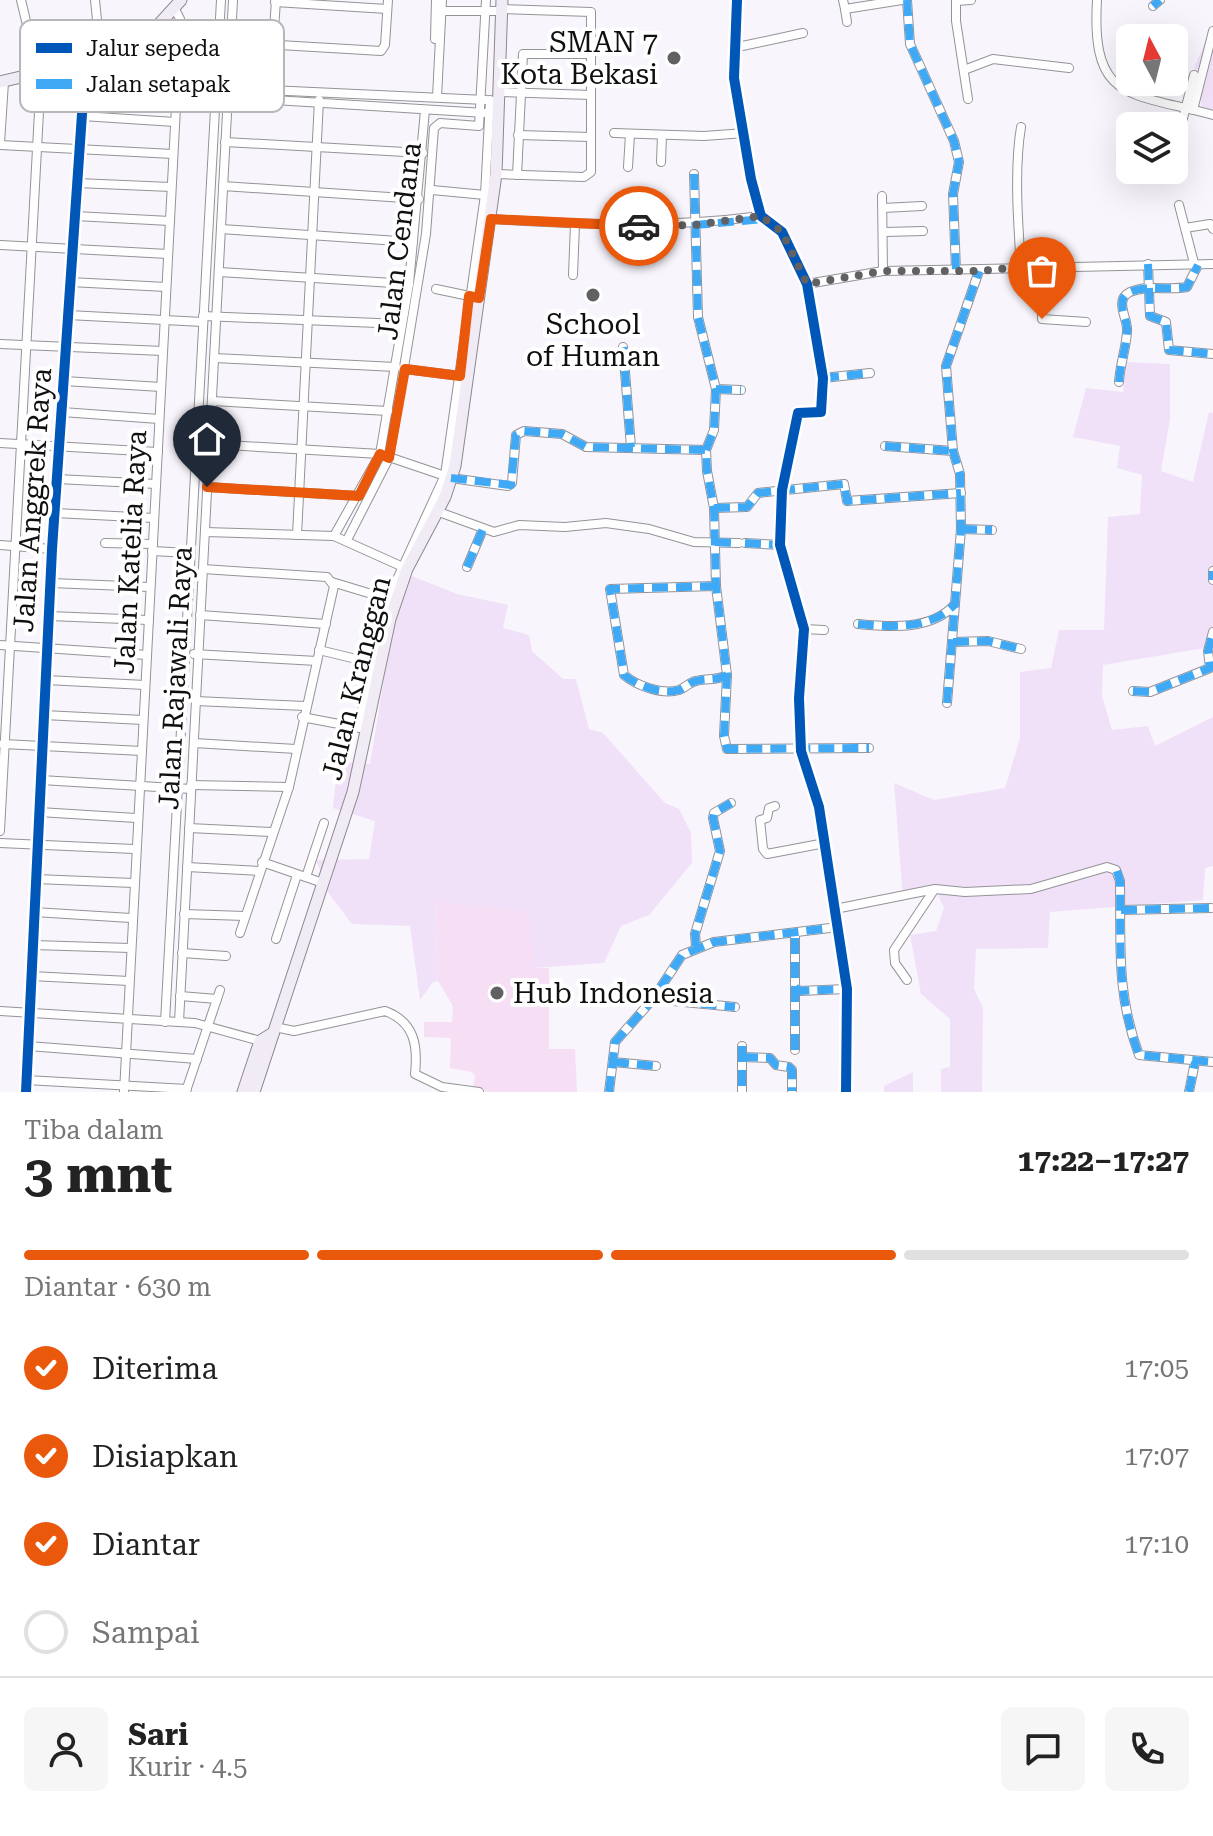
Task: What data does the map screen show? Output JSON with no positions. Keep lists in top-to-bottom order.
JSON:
{
  "streets": {
    "main road": ["Jalan Kranggan"],
    "street": [
      "Jalan Cendana",
      "Jalan Anggrek Raya",
      "Jalan Katelia Raya",
      "Jalan Rajawali Raya"
    ]
  },
  "crossings": [
    ["Jalan Cendana", "Jalan Kranggan"]
  ],
  "places": ["SMAN 7 Kota Bekasi", "School of Human", "Hub Indonesia"],
  "legend": ["Jalur sepeda", "Jalan setapak"],
  "north": "top",
  "page": {
    "heading": ["3 mnt", "Tiba dalam", "17:22–17:27"],
    "panel": ["Sari", "Kurir · 4.5"],
    "bar": "Diantar · 630 m",
    "list": [
      ["Diterima", "17:05"],
      ["Disiapkan", "17:07"],
      ["Diantar", "17:10"],
      "Sampai"
    ]
  }
}
